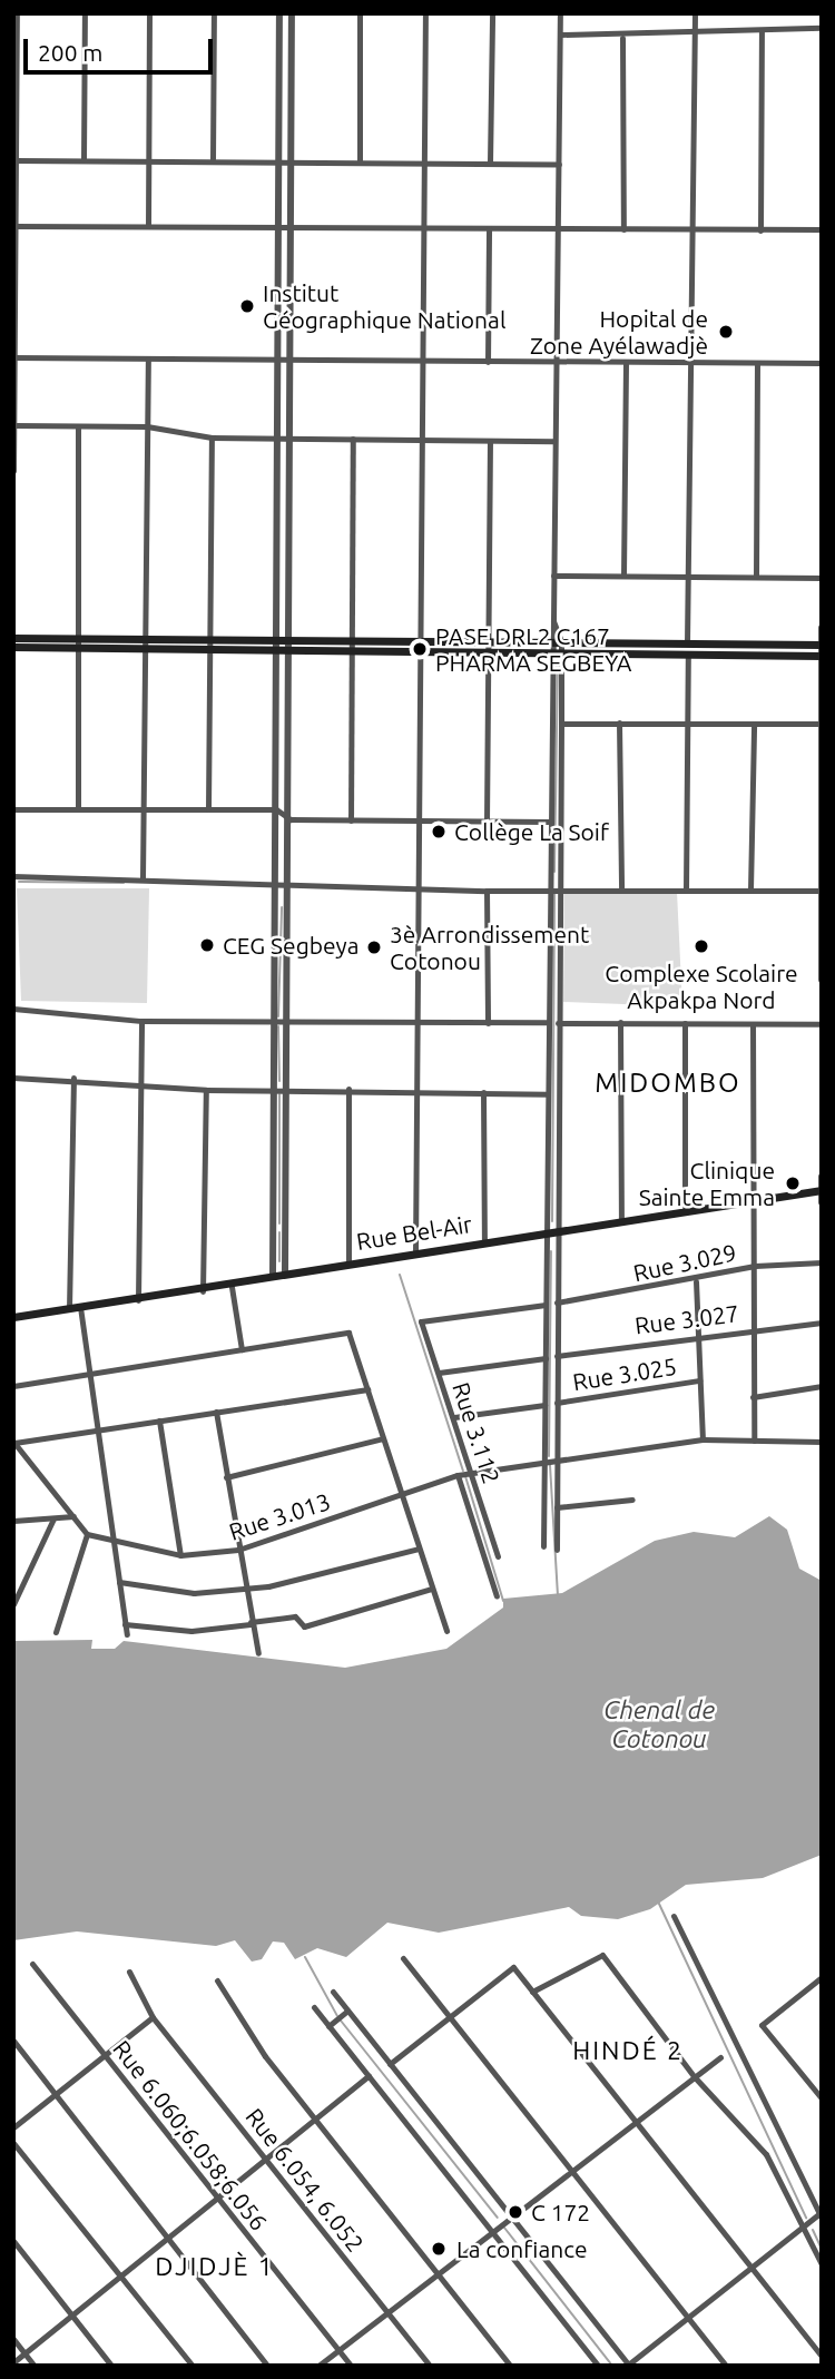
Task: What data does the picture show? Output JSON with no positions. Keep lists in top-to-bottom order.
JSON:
{
  "streets": {
    "main road": ["Rue Bel-Air"],
    "street": [
      "Rue 3.029",
      "Rue 3.027",
      "Rue 3.025",
      "Rue 3.112",
      "Rue 3.013",
      "Rue 6.060;6.058;6.056",
      "Rue 6.054, 6.052"
    ]
  },
  "crossings": [
    ["Rue 3.025", "Rue 3.112"],
    ["Rue 3.112", "Rue 3.013"]
  ],
  "districts": ["MIDOMBO", "HINDÉ 2", "DJIDJÈ 1"],
  "water": ["Chenal de Cotonou"],
  "places": [
    "Institut Géographique National",
    "Hopital de Zone Ayélawadjè",
    "PASE DRL2 C167 PHARMA SEGBEYA",
    "Collège La Soif",
    "CEG Segbeya",
    "Complexe Scolaire Akpakpa Nord",
    "3è Arrondissement Cotonou",
    "Clinique Sainte Emma",
    "C 172",
    "La confiance"
  ],
  "scale_bar": "200 m"
}
